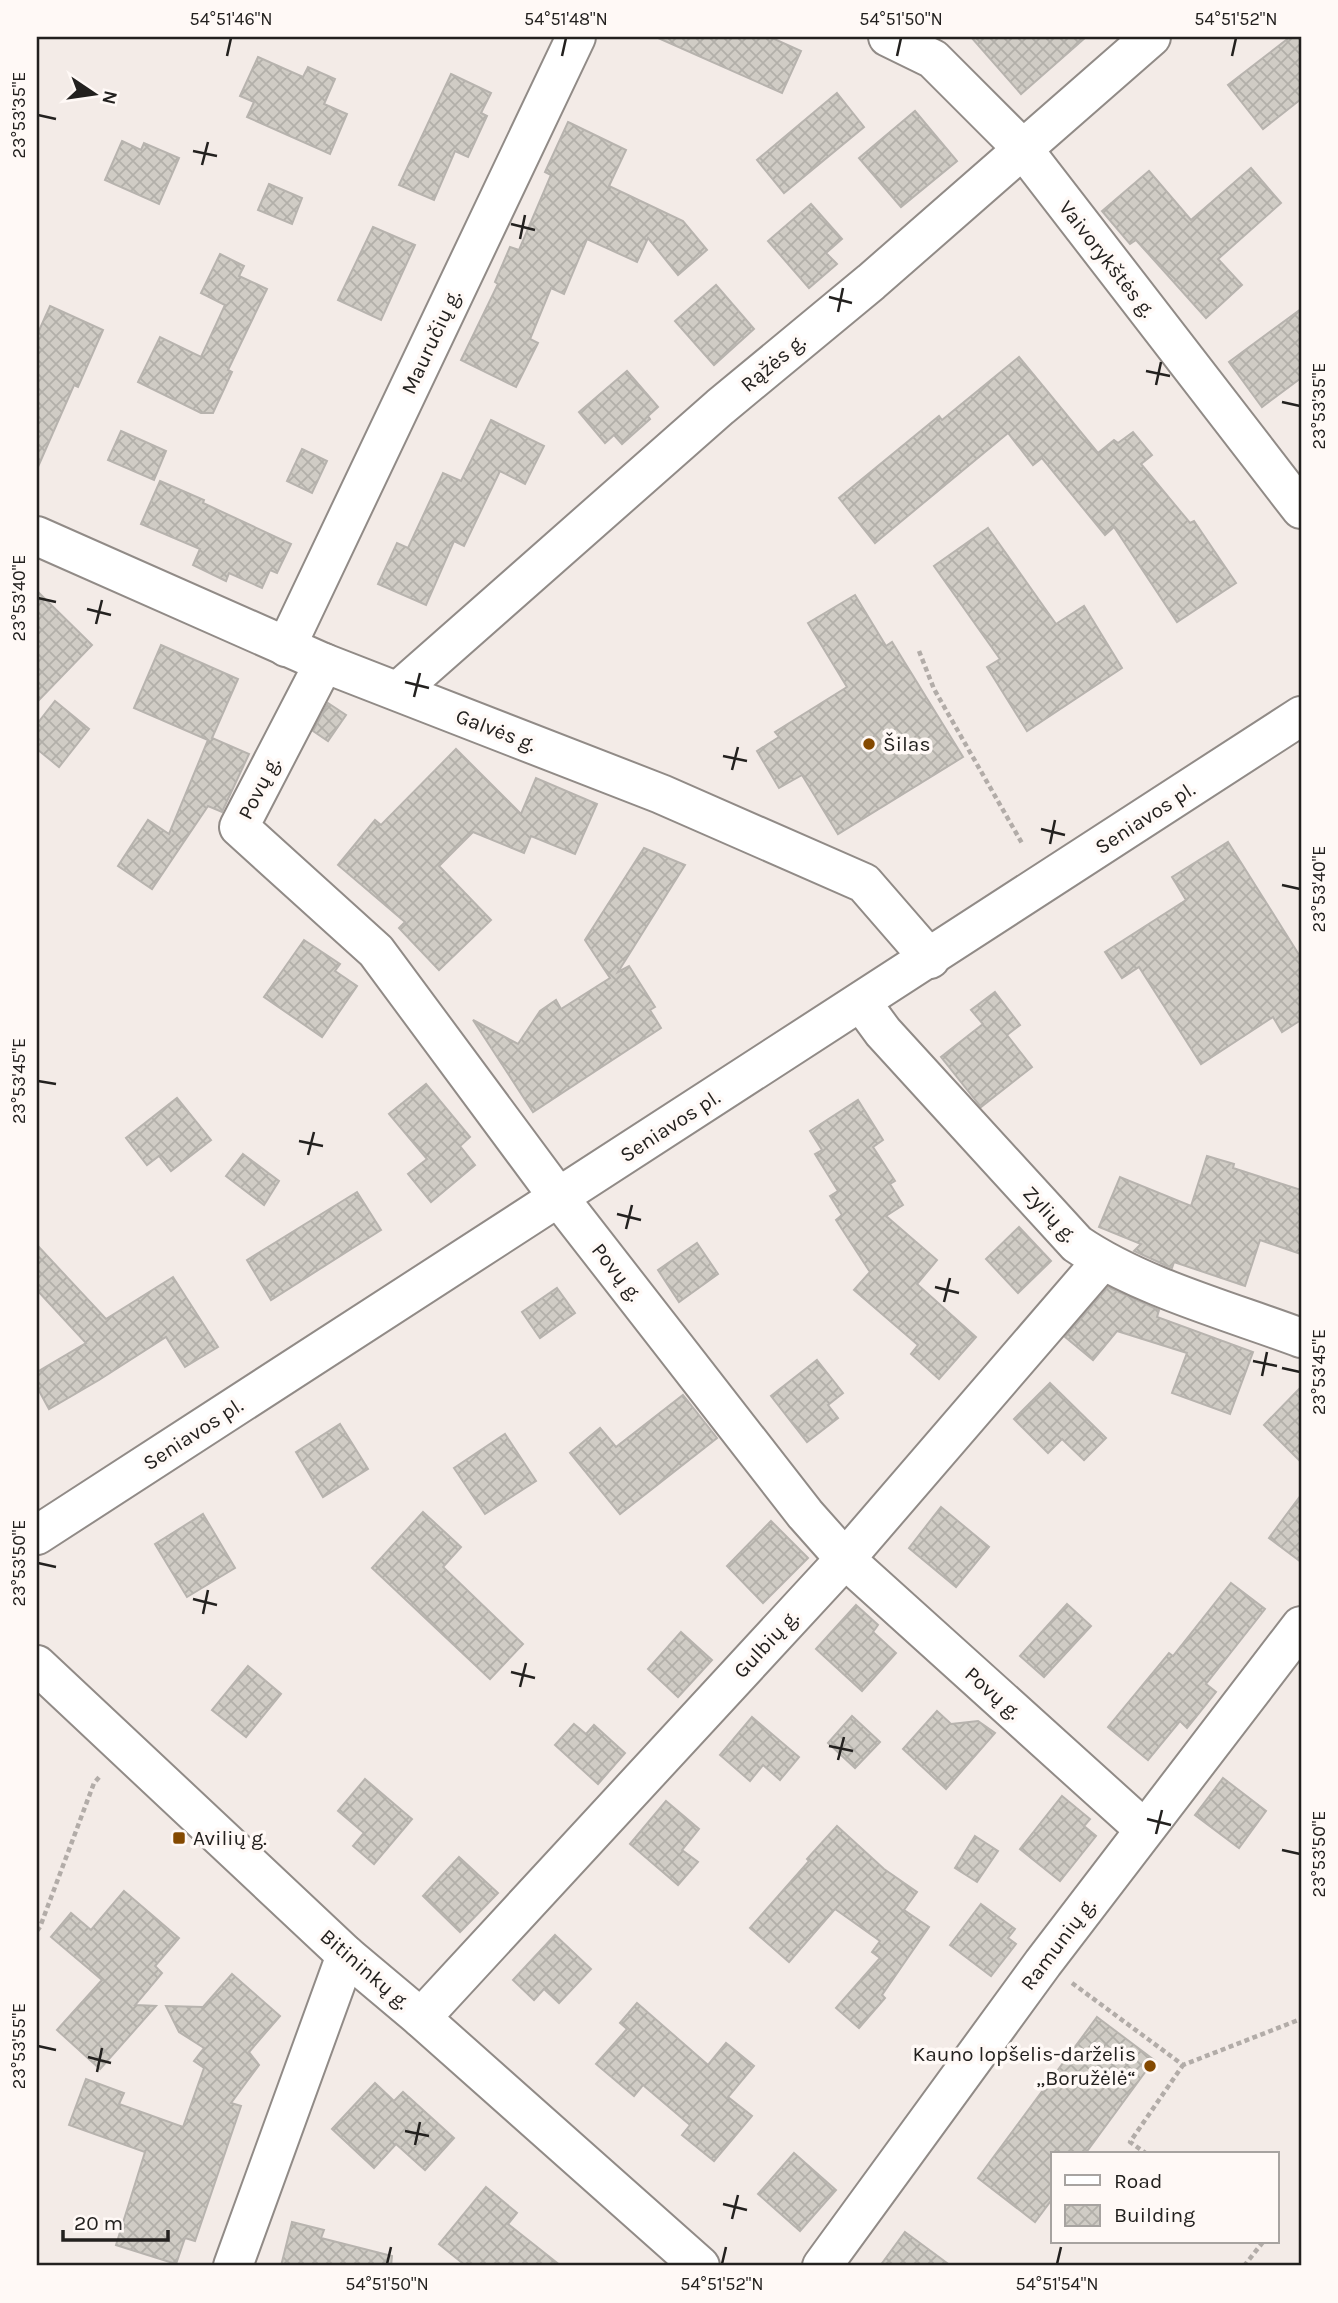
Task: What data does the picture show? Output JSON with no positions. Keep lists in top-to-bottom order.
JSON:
{
  "streets": {
    "street": [
      "Vaivorykštės g.",
      "Mauručių g.",
      "Rąžės g.",
      "Galvės g.",
      "Povų g.",
      "Seniavos pl.",
      "Zylių g.",
      "Gulbių g.",
      "Ramunių g.",
      "Bitininkų g."
    ]
  },
  "crossings": [
    ["Vaivorykštės g.", "Rąžės g."],
    ["Mauručių g.", "Galvės g."],
    ["Rąžės g.", "Galvės g."],
    ["Galvės g.", "Povų g."],
    ["Galvės g.", "Seniavos pl."],
    ["Povų g.", "Seniavos pl."],
    ["Povų g.", "Gulbių g."],
    ["Povų g.", "Ramunių g."],
    ["Seniavos pl.", "Zylių g."],
    ["Zylių g.", "Gulbių g."],
    ["Gulbių g.", "Bitininkų g."]
  ],
  "places": {
    "other": ["Šilas", "Kauno lopšelis-darželis „Boružėlė“"],
    "transit": ["Avilių g."]
  },
  "legend": ["Road", "Building"],
  "scale_bar": "20 m",
  "north": "right",
  "coordinates": [
    "54°51'46\"N",
    "54°51'48\"N",
    "54°51'50\"N",
    "54°51'52\"N",
    "23°53'35\"E",
    "23°53'40\"E",
    "23°53'45\"E",
    "23°53'50\"E",
    "23°53'55\"E",
    "54°51'54\"N"
  ]
}
